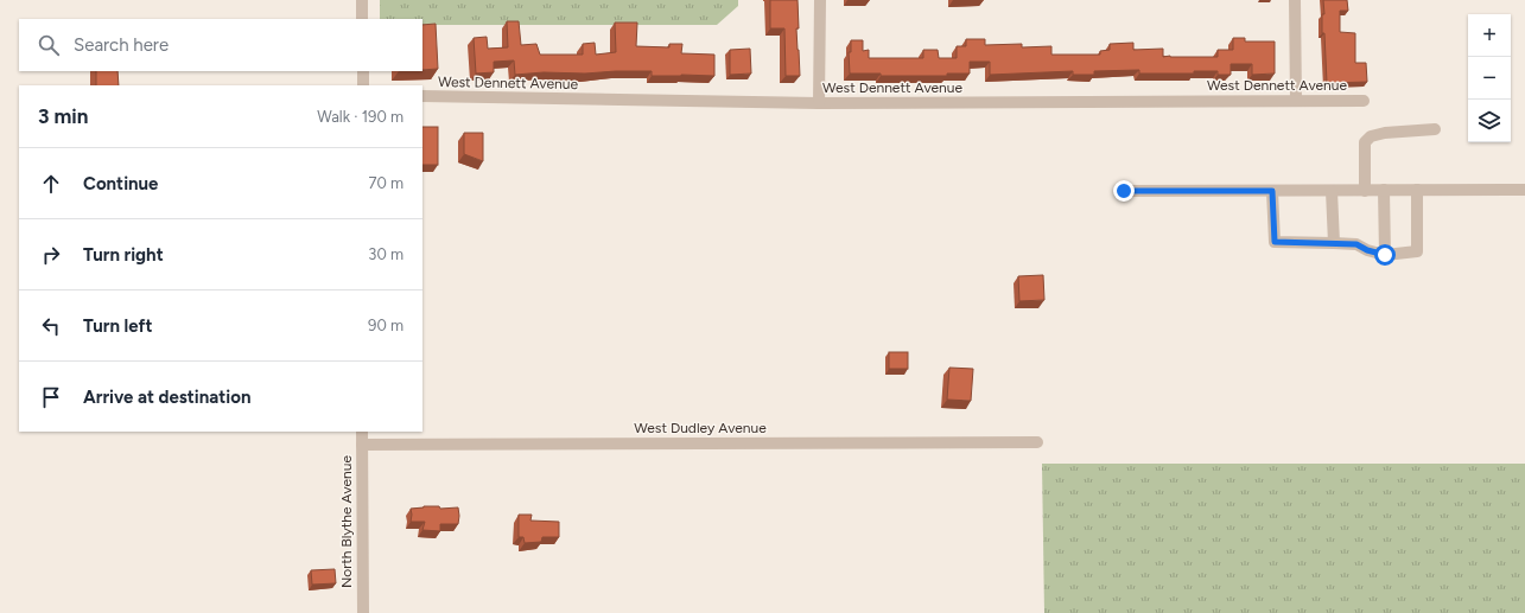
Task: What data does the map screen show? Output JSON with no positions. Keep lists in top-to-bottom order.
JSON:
{
  "streets": {
    "street": ["West Dennett Avenue", "West Dudley Avenue", "North Blythe Avenue"]
  },
  "crossings": [
    ["West Dudley Avenue", "North Blythe Avenue"]
  ],
  "page": {
    "map_buttons": ["+", "−"],
    "search": "Search here",
    "heading": ["3 min", "Walk · 190 m"],
    "list": [
      ["Continue", "70 m"],
      ["Turn right", "30 m"],
      ["Turn left", "90 m"],
      "Arrive at destination"
    ]
  }
}
